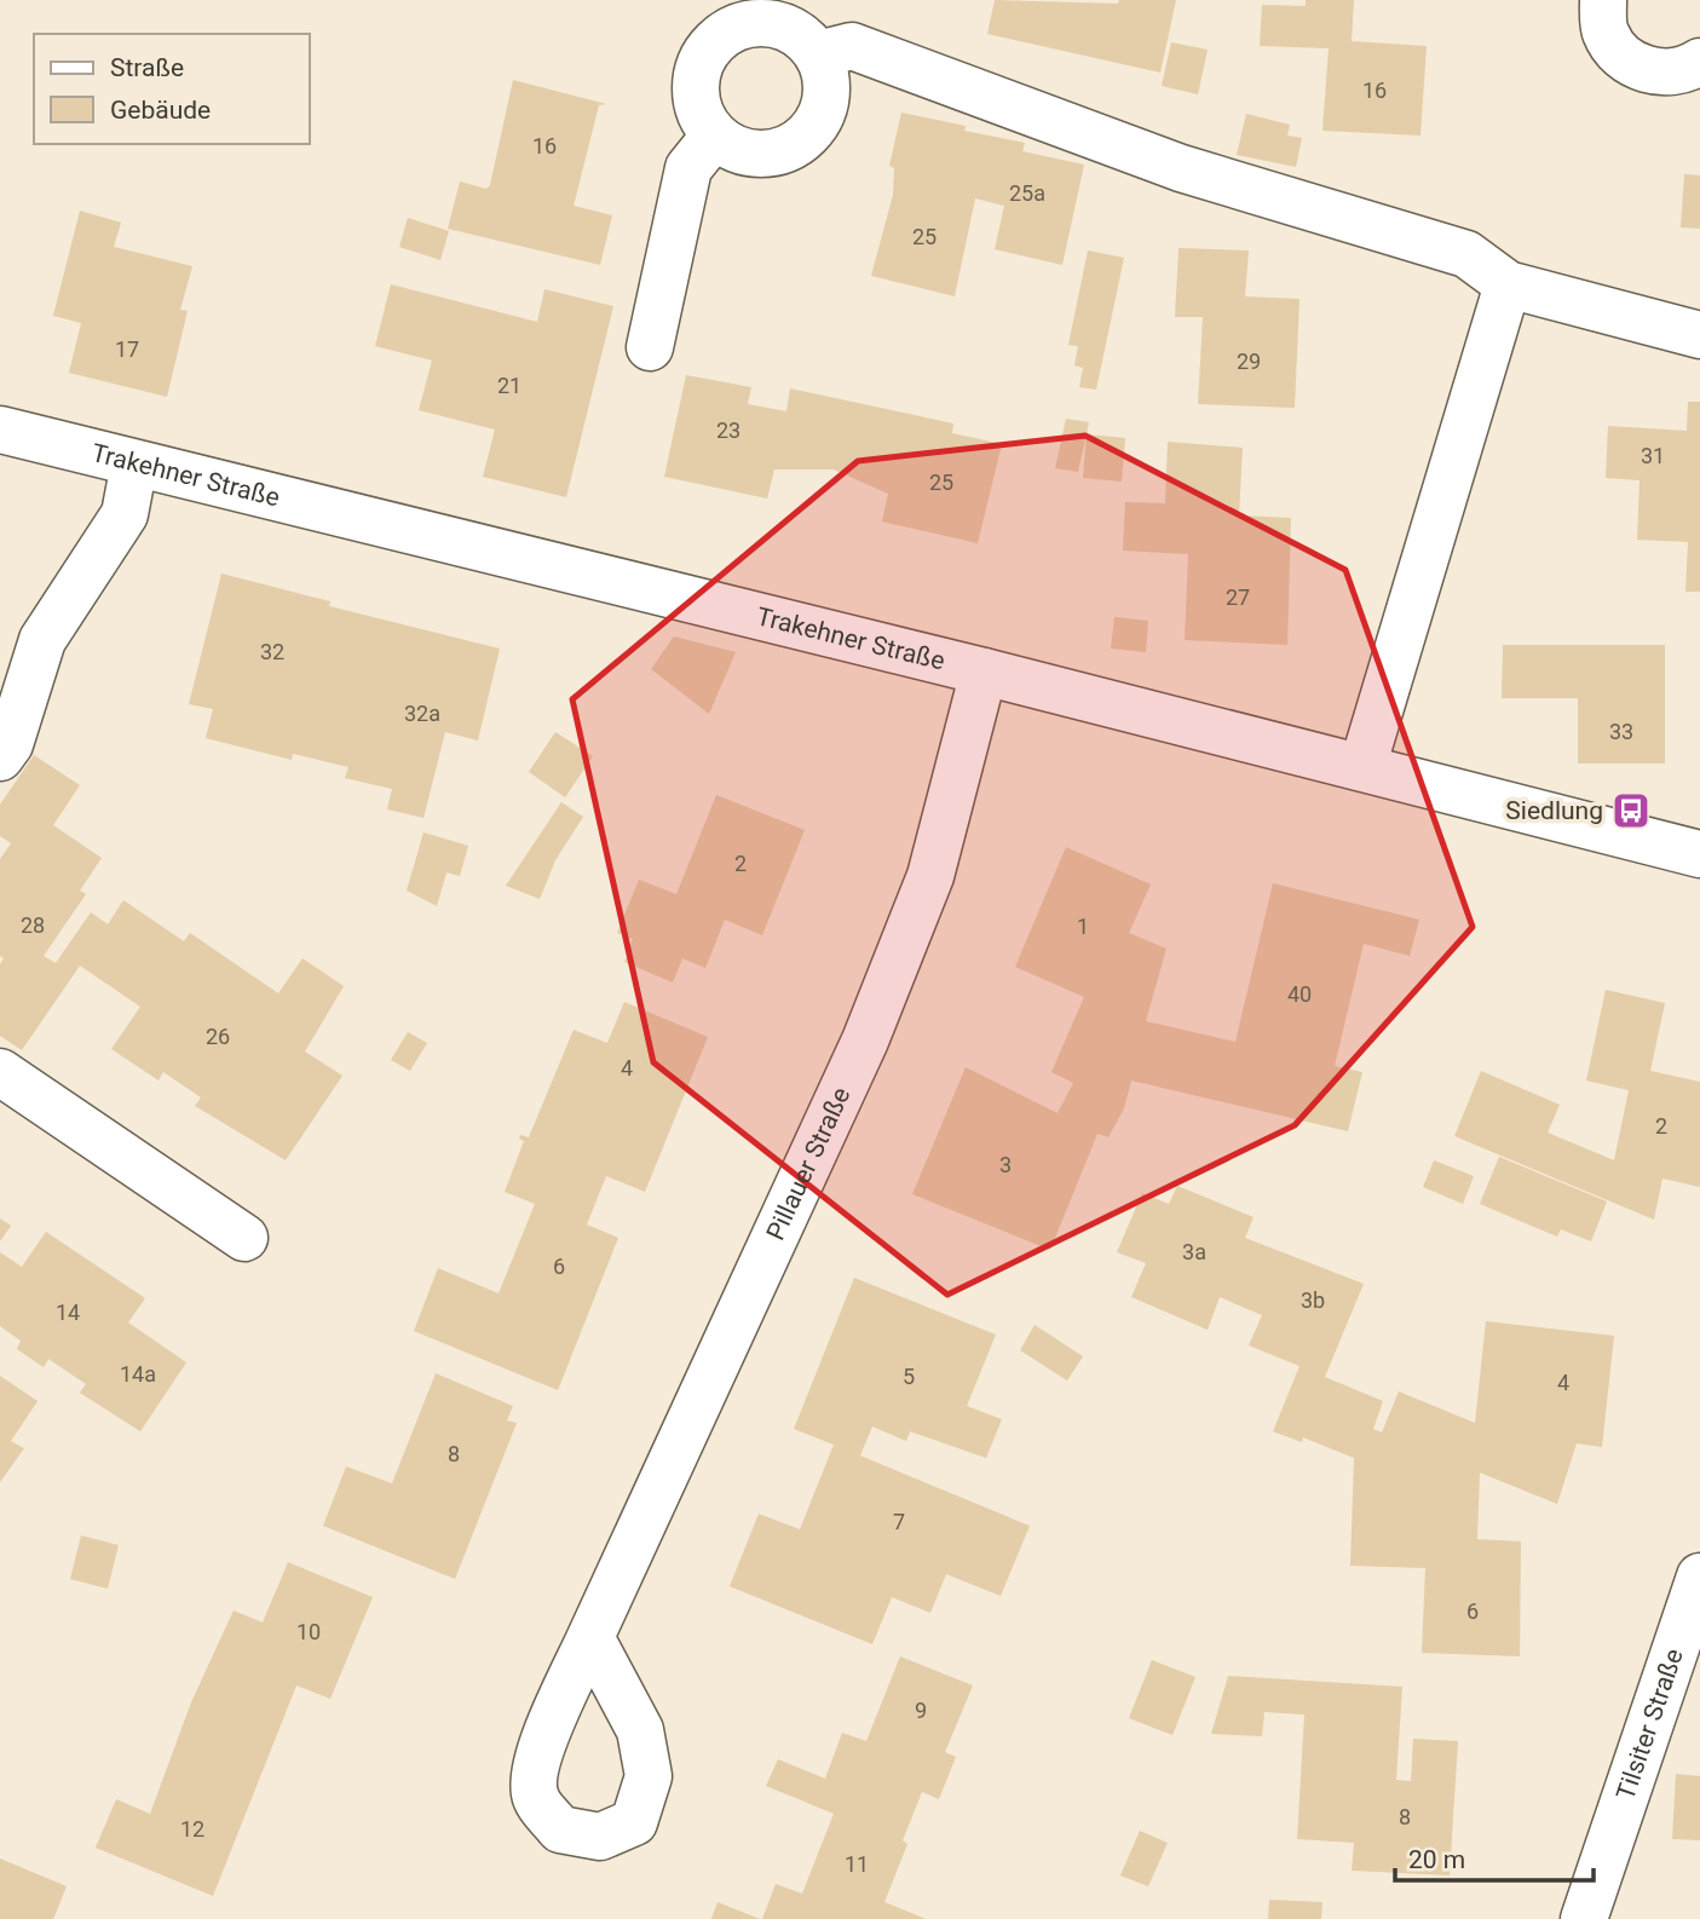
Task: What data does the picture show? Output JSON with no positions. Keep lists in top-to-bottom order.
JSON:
{
  "streets": {
    "street": ["Trakehner Straße", "Pillauer Straße", "Tilsiter Straße"]
  },
  "crossings": [
    ["Trakehner Straße", "Pillauer Straße"]
  ],
  "places": {
    "bus stop": ["Siedlung"]
  },
  "house_numbers": [
    "16",
    "16",
    "25a",
    "25",
    "17",
    "29",
    "21",
    "23",
    "31",
    "25",
    "27",
    "32",
    "32a",
    "33",
    "2",
    "28",
    "1",
    "40",
    "26",
    "4",
    "2",
    "3",
    "3a",
    "6",
    "3b",
    "14",
    "14a",
    "5",
    "4",
    "8",
    "7",
    "6",
    "10",
    "9",
    "8",
    "12",
    "11"
  ],
  "legend": ["Straße", "Gebäude"],
  "scale_bar": "20 m"
}
